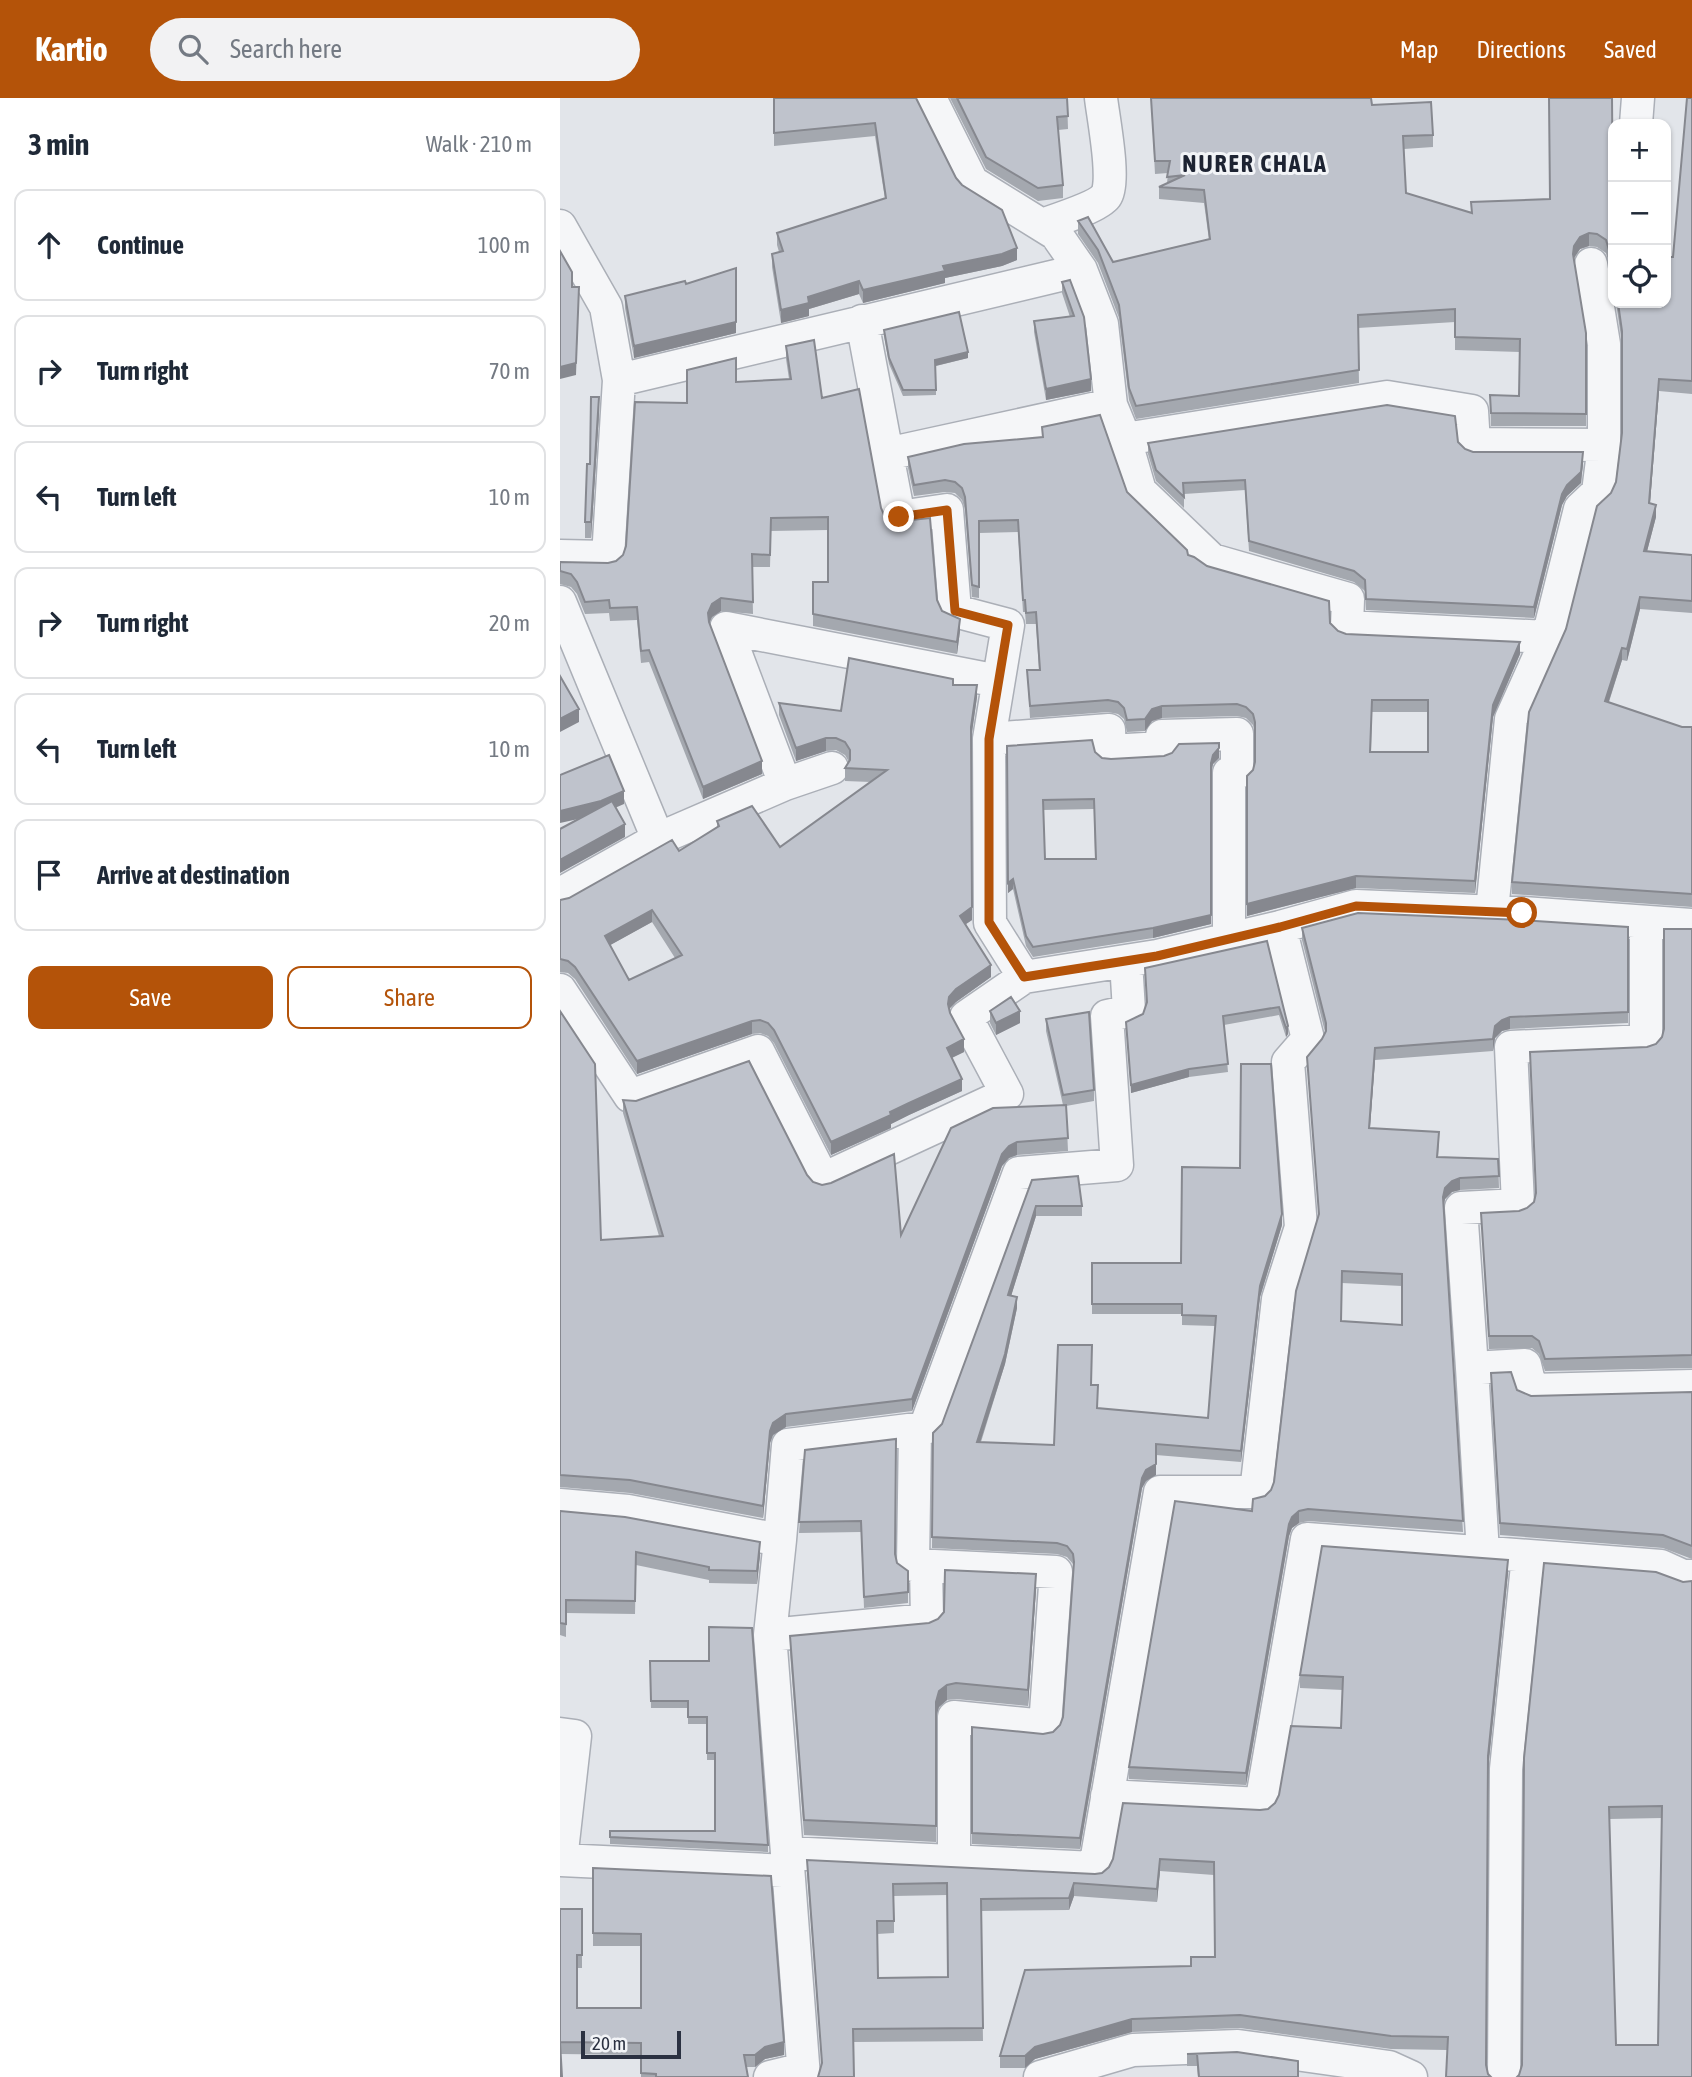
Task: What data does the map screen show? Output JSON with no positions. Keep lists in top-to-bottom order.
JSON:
{
  "districts": ["NURER CHALA"],
  "scale_bar": "20 m",
  "page": {
    "header": "Kartio",
    "search": "Search here",
    "nav": ["Map", "Directions", "Saved"],
    "heading": ["3 min", "Walk · 210 m"],
    "map_buttons": ["+", "−"],
    "list": [
      ["Continue", "100 m"],
      ["Turn right", "70 m"],
      ["Turn left", "10 m"],
      ["Turn right", "20 m"],
      ["Turn left", "10 m"],
      "Arrive at destination"
    ],
    "buttons": ["Save", "Share"],
    "scale": "20 m"
  }
}
